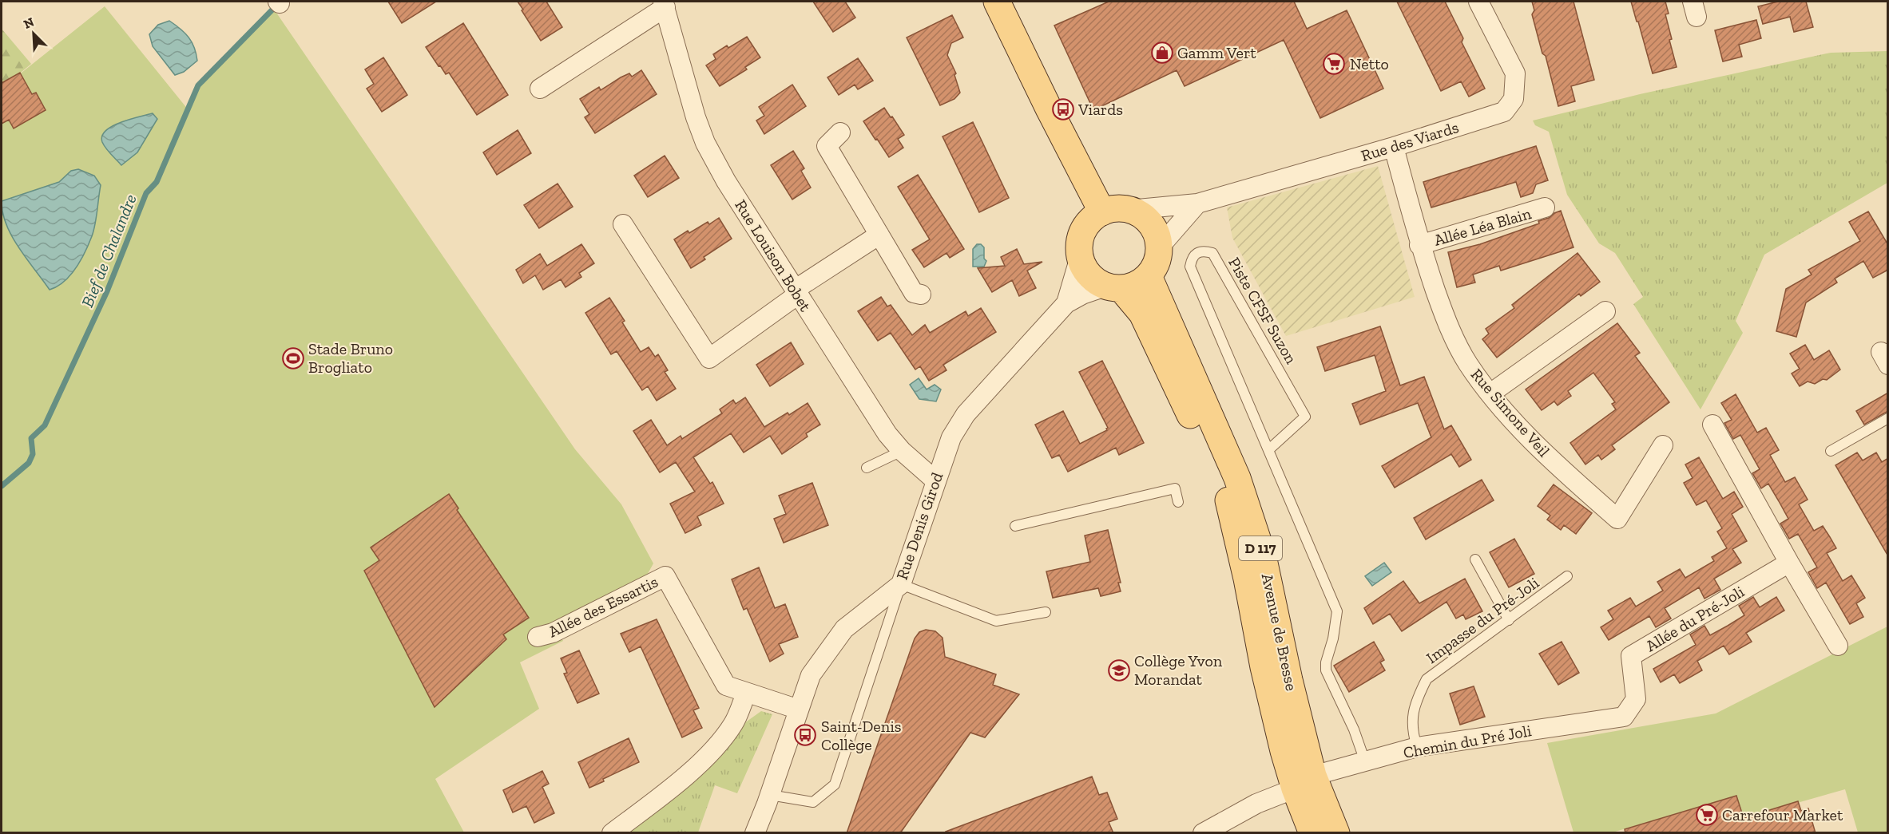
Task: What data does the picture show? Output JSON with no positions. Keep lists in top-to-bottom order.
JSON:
{
  "streets": {
    "main road": ["D 117", "Avenue de Bresse"],
    "street": [
      "Rue des Viards",
      "Allée Léa Blain",
      "Rue Louison Bobet",
      "Rue Simone Veil",
      "Rue Denis Girod",
      "Allée des Essartis",
      "Allée du Pré-Joli",
      "Chemin du Pré Joli"
    ],
    "lane": ["Piste CFSF Suzon", "Impasse du Pré-Joli"]
  },
  "crossings": [
    ["Rue des Viards", "Rue Simone Veil"],
    ["Rue des Viards", "Rue Denis Girod"],
    ["Rue des Viards", "Avenue de Bresse"],
    ["Allée Léa Blain", "Rue Simone Veil"],
    ["Rue Louison Bobet", "Rue Denis Girod"],
    ["Piste CFSF Suzon", "Chemin du Pré Joli"],
    ["Rue Denis Girod", "Avenue de Bresse"],
    ["Allée du Pré-Joli", "Chemin du Pré Joli"],
    ["Impasse du Pré-Joli", "Chemin du Pré Joli"],
    ["Avenue de Bresse", "Chemin du Pré Joli"]
  ],
  "water": ["Bief de Chalandre"],
  "places": {
    "shop": ["Gamm Vert"],
    "supermarket": ["Netto", "Carrefour Market"],
    "bus stop": ["Viards", "Saint-Denis Collège"],
    "sports": ["Stade Bruno Brogliato"],
    "school or university": ["Collège Yvon Morandat"]
  },
  "north": "top left"
}
